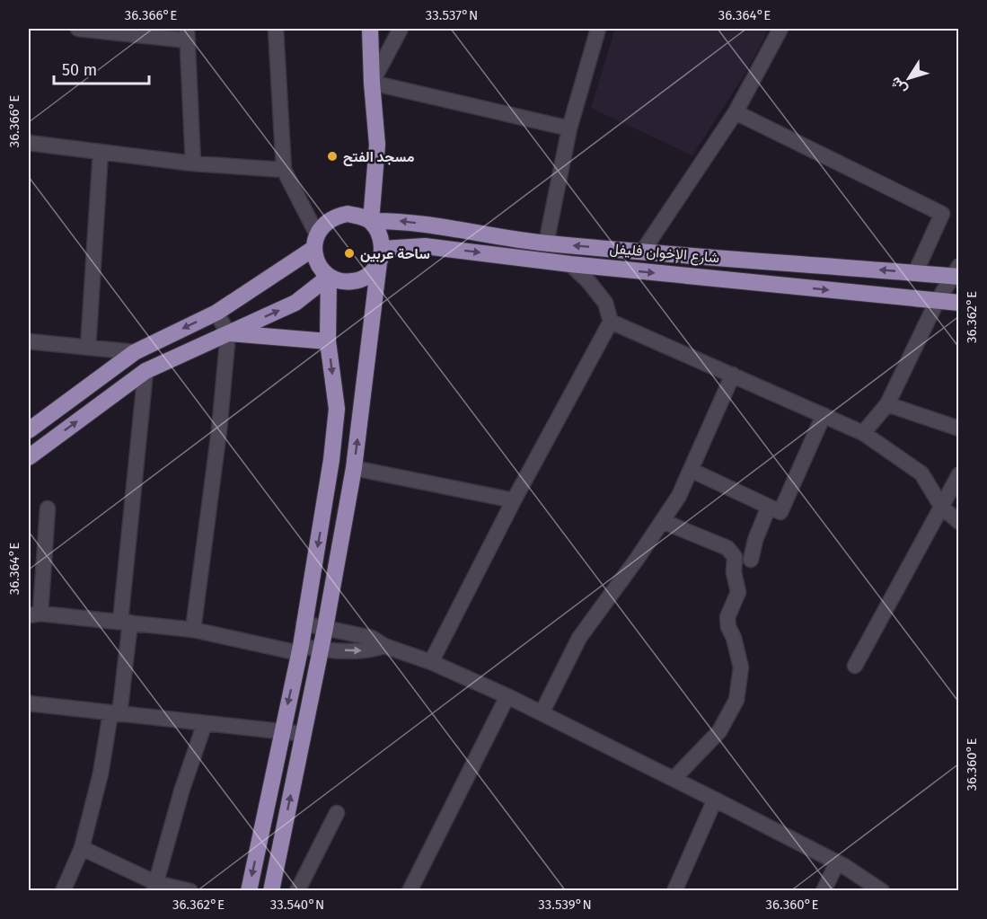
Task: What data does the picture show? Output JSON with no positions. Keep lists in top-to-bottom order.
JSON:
{
  "streets": {
    "main road": ["شارع الإخوان فليفل"]
  },
  "places": ["مسجد الفتح", "ساحة عربين"],
  "scale_bar": "50 m",
  "north": "bottom left",
  "coordinates": [
    "36.366°E",
    "33.537°N",
    "36.364°E",
    "36.362°E",
    "36.360°E",
    "33.540°N",
    "33.539°N"
  ]
}
